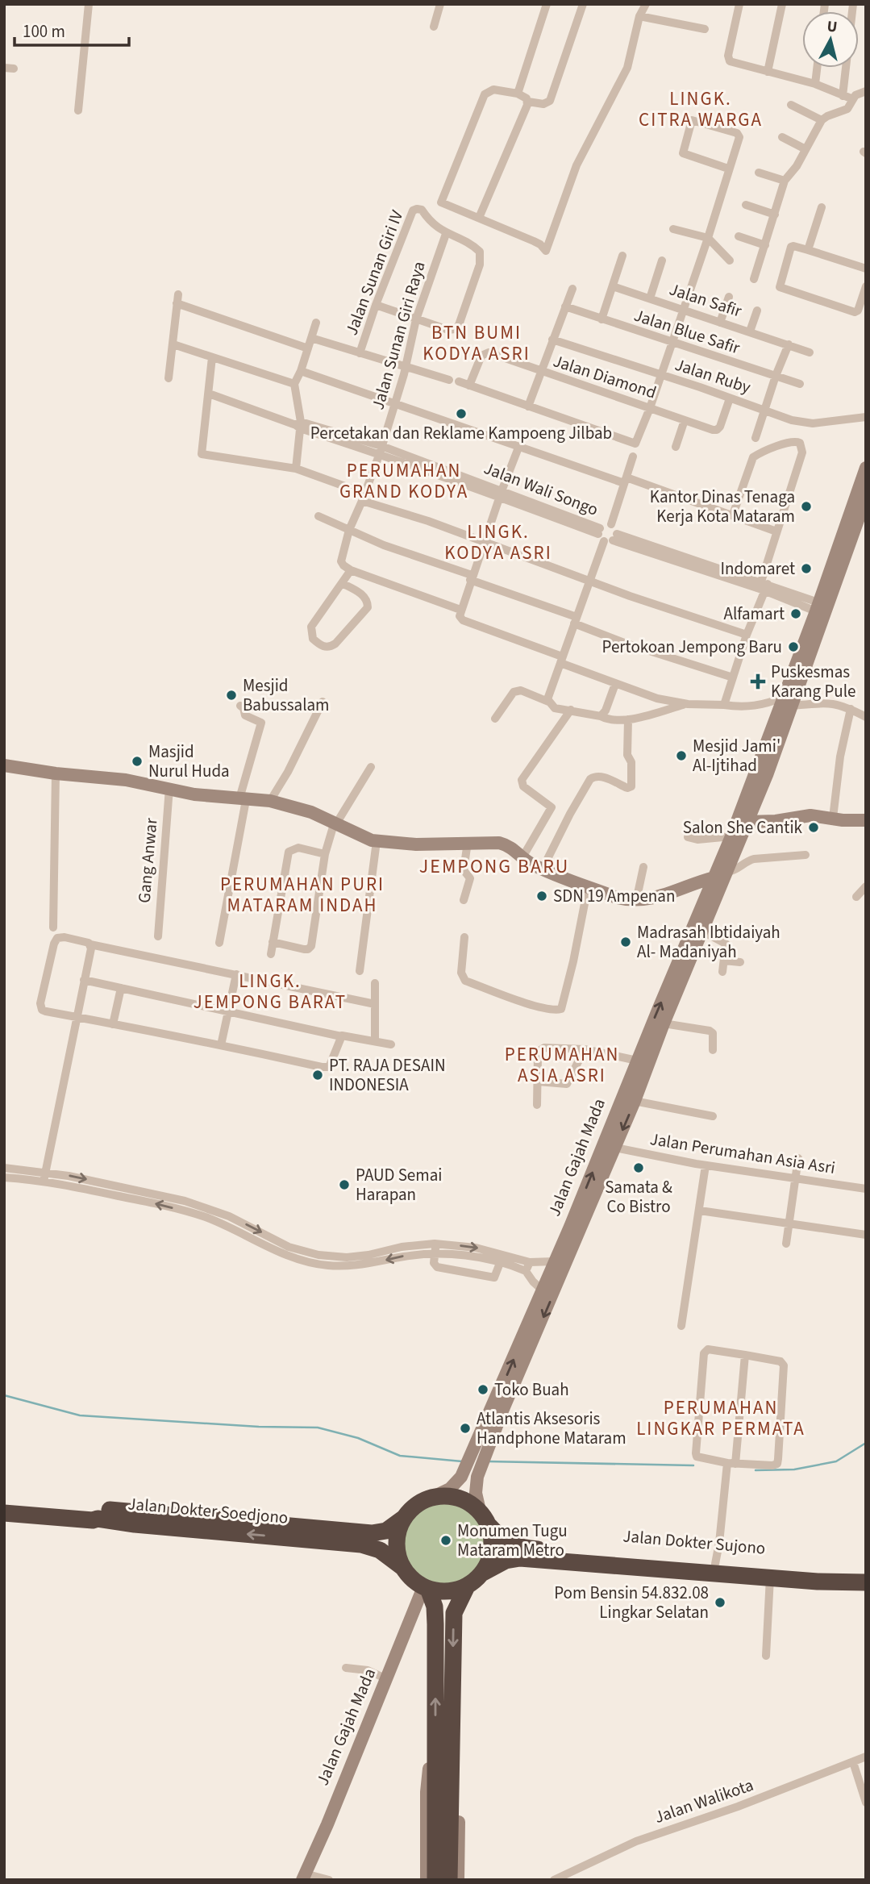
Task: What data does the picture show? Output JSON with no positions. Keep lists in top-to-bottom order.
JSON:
{
  "streets": {
    "highway": ["Jalan Dokter Soedjono", "Jalan Dokter Sujono"],
    "main road": ["Jalan Gajah Mada"],
    "street": [
      "Jalan Sunan Giri IV",
      "Jalan Safir",
      "Jalan Blue Safir",
      "Jalan Sunan Giri Raya",
      "Jalan Ruby",
      "Jalan Diamond",
      "Jalan Wali Songo",
      "Gang Anwar",
      "Jalan Perumahan Asia Asri",
      "Jalan Walikota"
    ]
  },
  "crossings": [
    ["Jalan Sunan Giri IV", "Jalan Sunan Giri Raya"],
    ["Jalan Sunan Giri Raya", "Jalan Wali Songo"],
    ["Jalan Ruby", "Jalan Diamond"],
    ["Jalan Wali Songo", "Jalan Gajah Mada"],
    ["Jalan Perumahan Asia Asri", "Jalan Gajah Mada"],
    ["Jalan Gajah Mada", "Jalan Dokter Soedjono"],
    ["Jalan Gajah Mada", "Jalan Dokter Sujono"],
    ["Jalan Dokter Soedjono", "Jalan Dokter Sujono"]
  ],
  "districts": [
    "LINGK. CITRA WARGA",
    "BTN BUMI KODYA ASRI",
    "PERUMAHAN GRAND KODYA",
    "LINGK. KODYA ASRI",
    "JEMPONG BARU",
    "PERUMAHAN PURI MATARAM INDAH",
    "LINGK. JEMPONG BARAT",
    "PERUMAHAN ASIA ASRI",
    "PERUMAHAN LINGKAR PERMATA"
  ],
  "places": {
    "other": [
      "Percetakan dan Reklame Kampoeng Jilbab",
      "Kantor Dinas Tenaga Kerja Kota Mataram",
      "Indomaret",
      "Alfamart",
      "Pertokoan Jempong Baru",
      "Mesjid Babussalam",
      "Mesjid Jami' Al-Ijtihad",
      "Masjid Nurul Huda",
      "Salon She Cantik",
      "SDN 19 Ampenan",
      "Madrasah Ibtidaiyah Al- Madaniyah",
      "PT. RAJA DESAIN INDONESIA",
      "Samata & Co Bistro",
      "PAUD Semai Harapan",
      "Toko Buah",
      "Atlantis Aksesoris Handphone Mataram",
      "Monumen Tugu Mataram Metro",
      "Pom Bensin 54.832.08 Lingkar Selatan"
    ],
    "health": ["Puskesmas Karang Pule"]
  },
  "scale_bar": "100 m",
  "north": "top"
}
